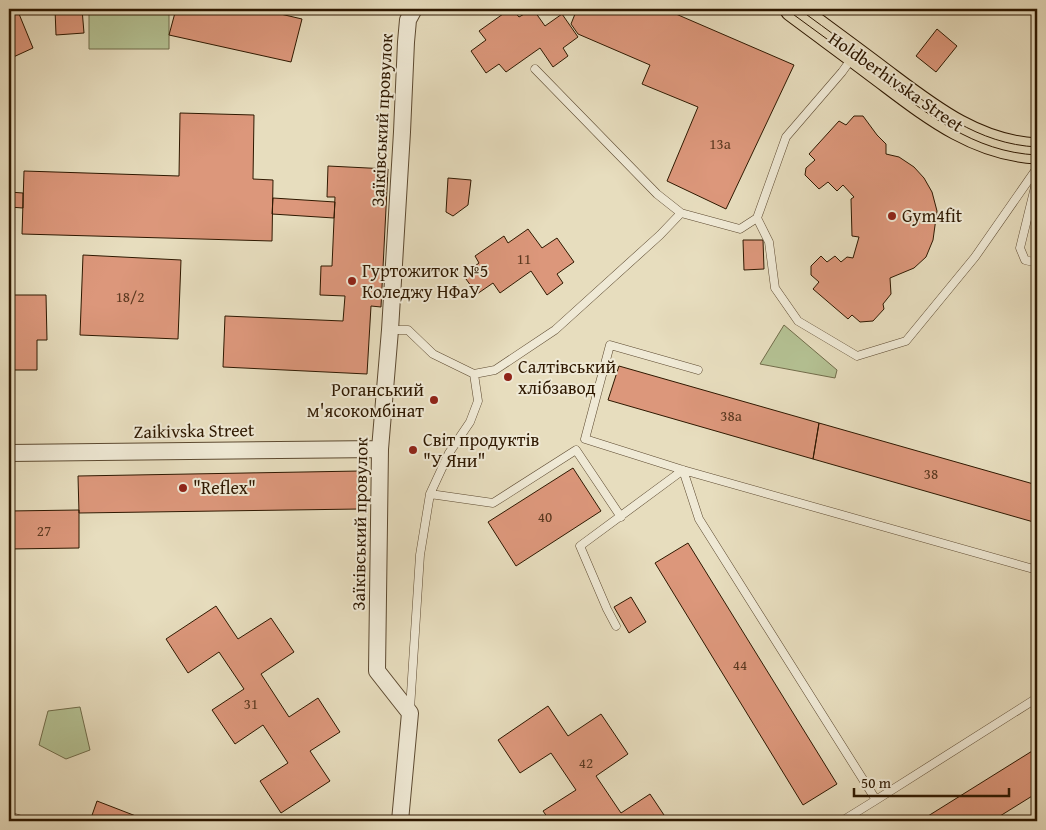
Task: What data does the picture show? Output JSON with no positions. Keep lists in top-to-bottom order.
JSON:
{
  "streets": {
    "main road": ["Holdberhivska Street"],
    "street": ["Заїківський провулок", "Zaikivska Street"]
  },
  "crossings": [
    ["Заїківський провулок", "Zaikivska Street"]
  ],
  "places": [
    "Gym4fit",
    "Гуртожиток №5 Коледжу НФаУ",
    "Салтівський хлібзавод",
    "Роганський м'ясокомбінат",
    "Світ продуктів \"У Яни\"",
    "\"Reflex\""
  ],
  "house_numbers": [
    "13а",
    "11",
    "18/2",
    "38а",
    "38",
    "40",
    "27",
    "44",
    "31",
    "42"
  ],
  "scale_bar": "50 m"
}
